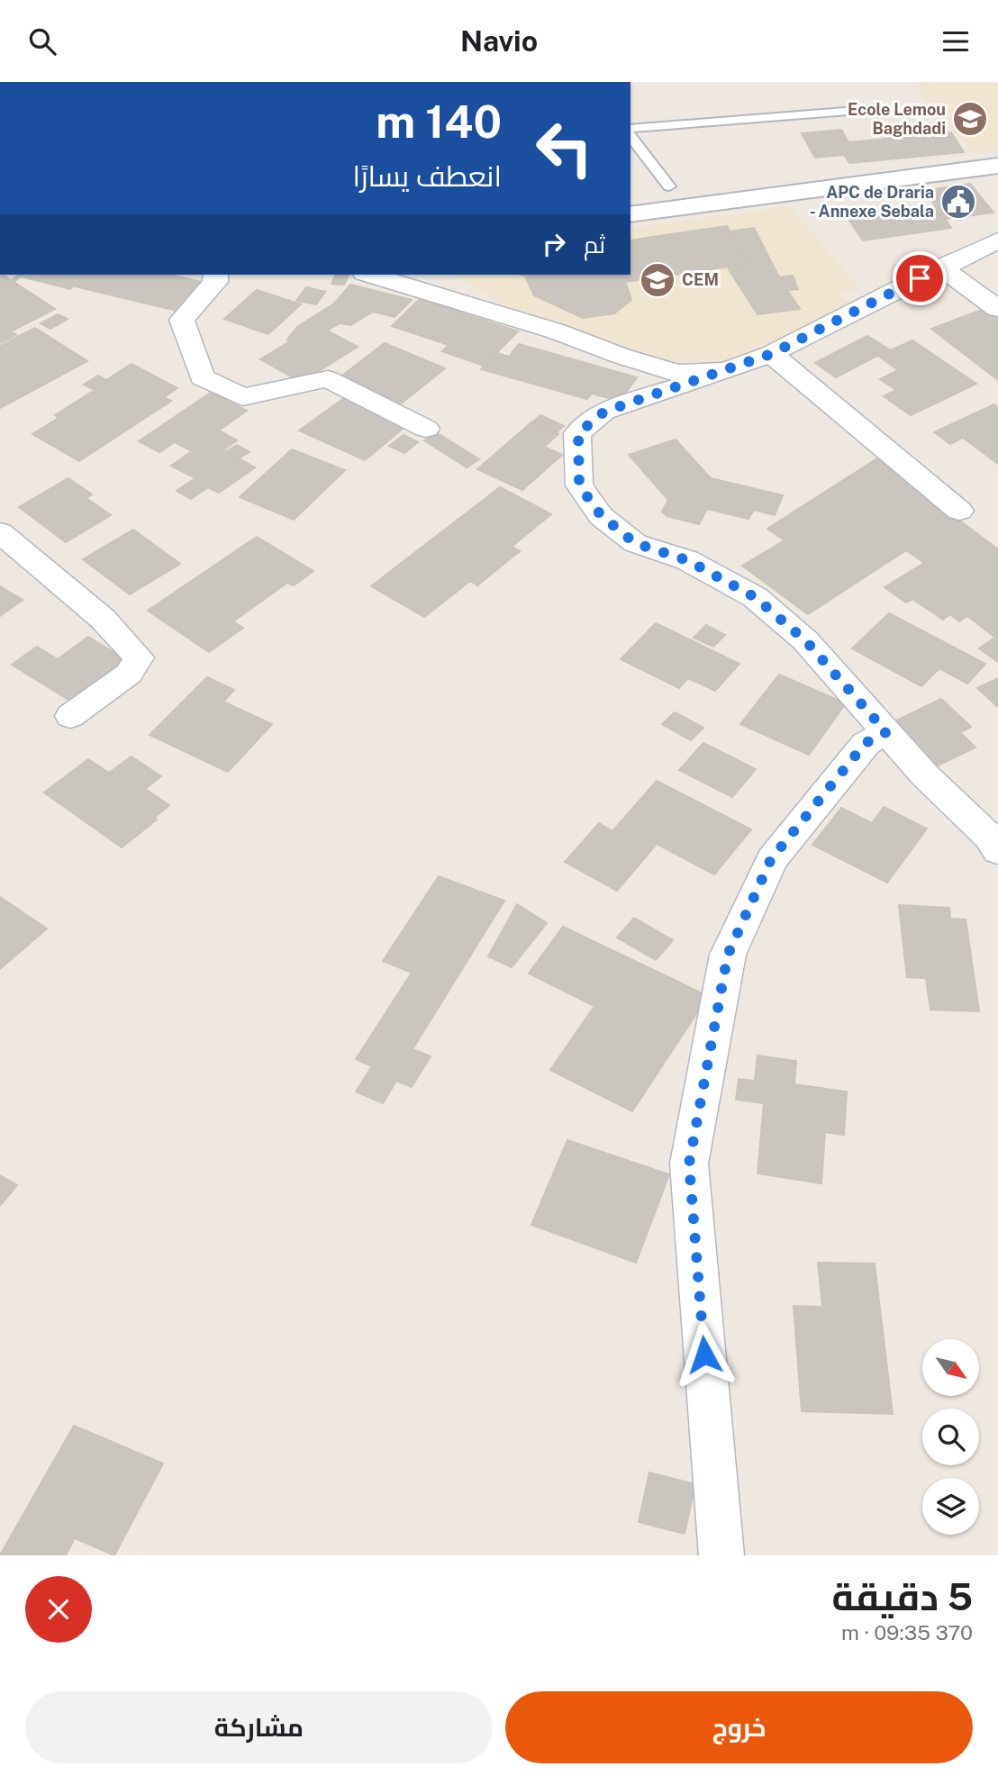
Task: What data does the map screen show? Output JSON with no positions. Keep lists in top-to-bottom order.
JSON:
{
  "places": {
    "school or university": ["Ecole Lemou Baghdadi", "CEM"],
    "public building": ["APC de Draria - Annexe Sebala"]
  },
  "north": "bottom right",
  "page": {
    "header": "Navio",
    "turn": ["140 m", "انعطف يسارًا"],
    "then": "ثم",
    "heading": ["5 دقيقة", "370 m · 09:35"],
    "buttons": ["خروج", "مشاركة"]
  }
}
